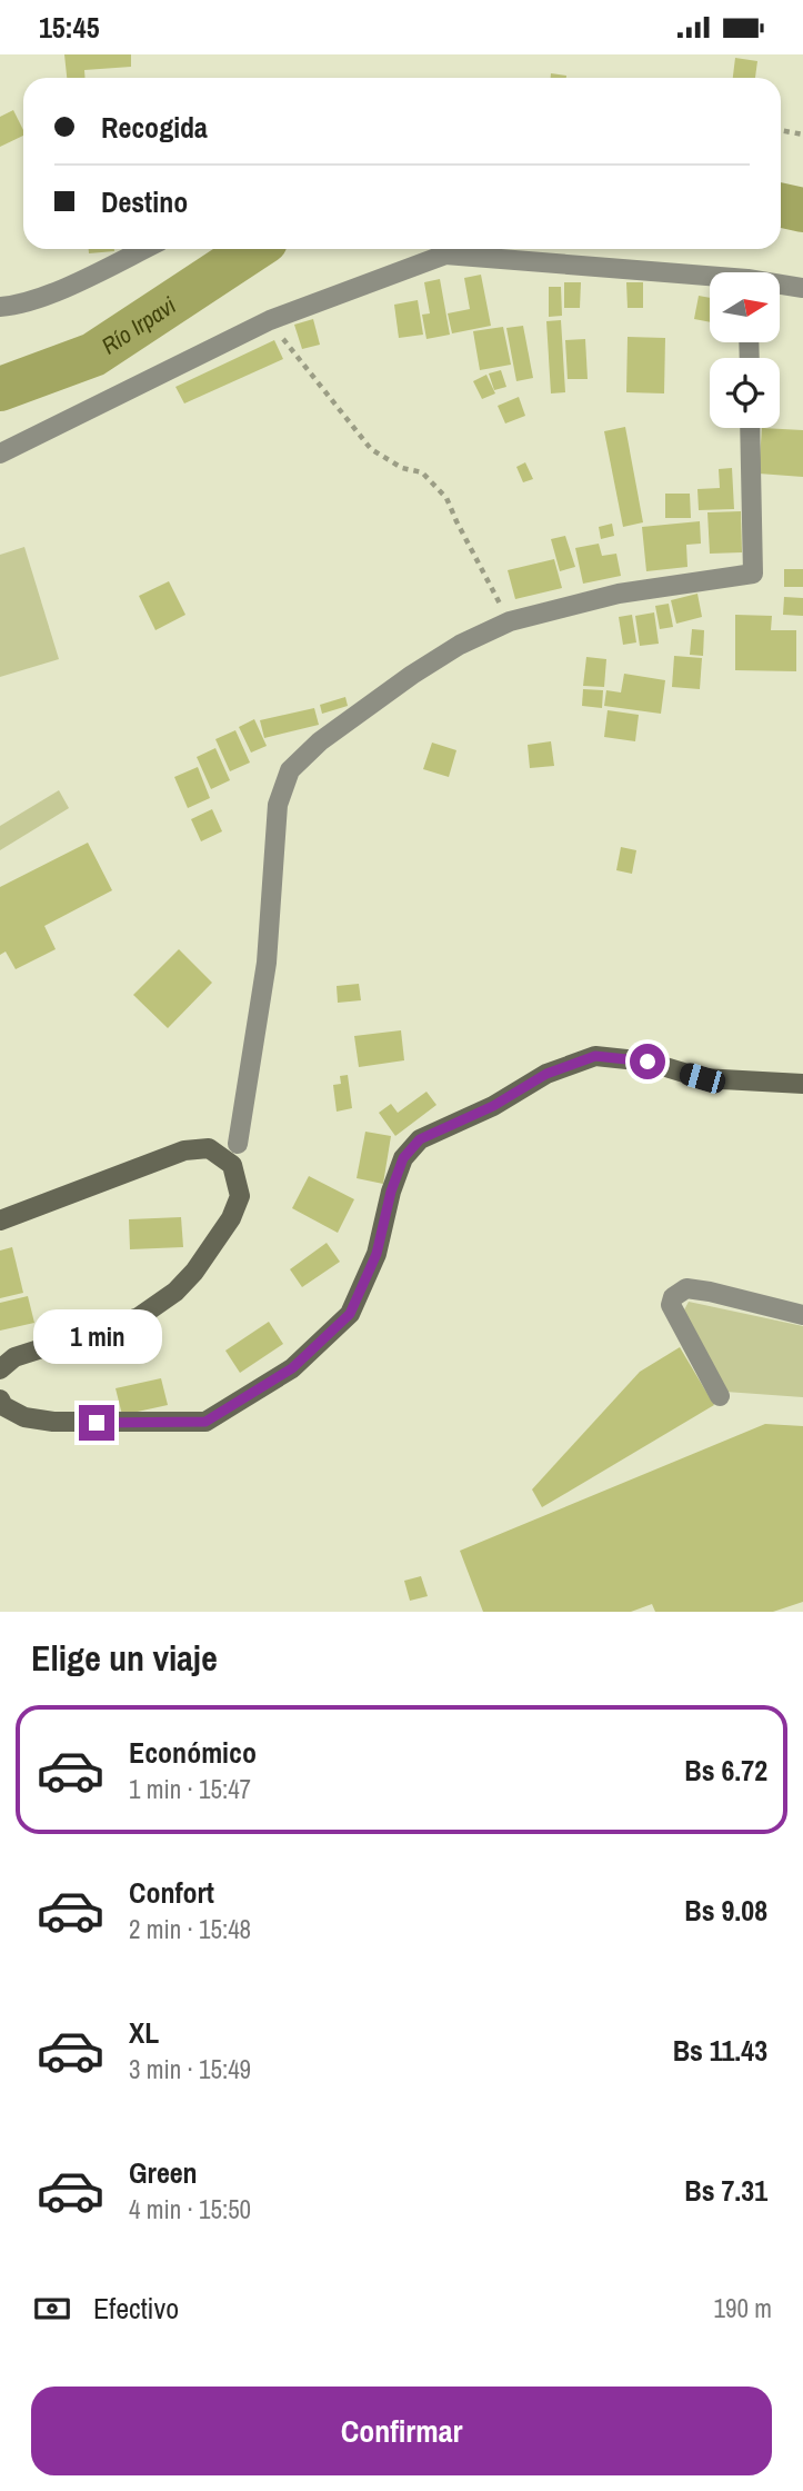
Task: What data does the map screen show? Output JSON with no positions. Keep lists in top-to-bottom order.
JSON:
{
  "water": ["Río Irpavi"],
  "north": "right",
  "page": {
    "status": "15:45",
    "banner": ["Recogida", "Destino"],
    "bubble": "1 min",
    "heading": "Elige un viaje",
    "list": [
      {
        "name": "Económico",
        "note": "1 min · 15:47",
        "value": "Bs 6.72"
      },
      {
        "name": "Confort",
        "note": "2 min · 15:48",
        "value": "Bs 9.08"
      },
      {
        "name": "XL",
        "note": "3 min · 15:49",
        "value": "Bs 11.43"
      },
      {
        "name": "Green",
        "note": "4 min · 15:50",
        "value": "Bs 7.31"
      }
    ],
    "pay": ["Efectivo", "190 m"],
    "buttons": "Confirmar"
  }
}
